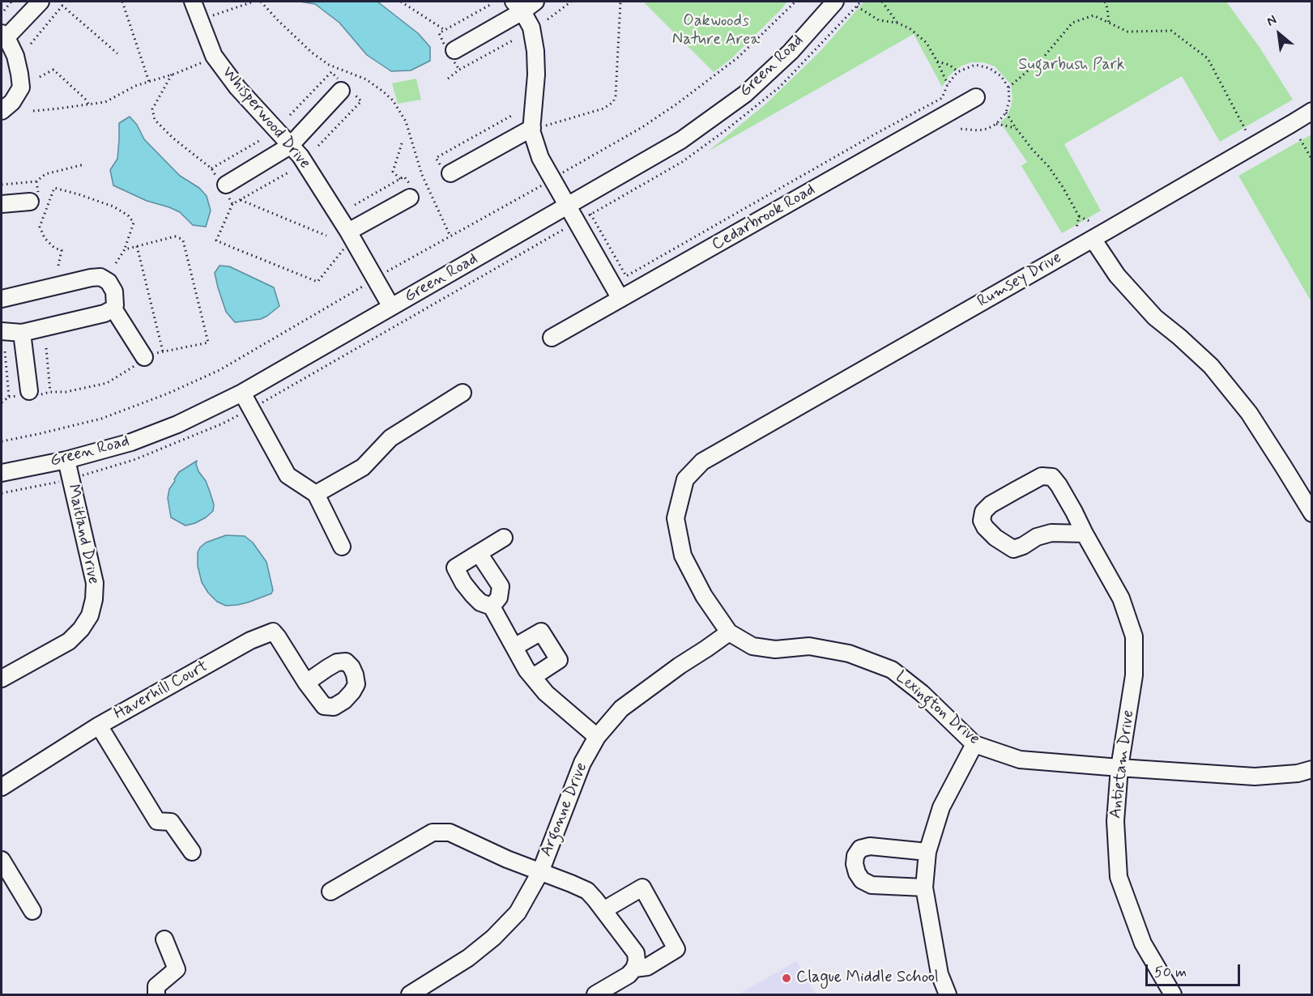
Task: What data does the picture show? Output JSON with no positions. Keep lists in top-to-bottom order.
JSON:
{
  "streets": {
    "street": [
      "Green Road",
      "Whisperwood Drive",
      "Cedarbrook Road",
      "Rumsey Drive",
      "Maitland Drive",
      "Haverhill Court",
      "Lexington Drive",
      "Antietam Drive",
      "Argonne Drive"
    ]
  },
  "crossings": [
    ["Green Road", "Whisperwood Drive"],
    ["Green Road", "Maitland Drive"],
    ["Rumsey Drive", "Lexington Drive"],
    ["Lexington Drive", "Antietam Drive"],
    ["Lexington Drive", "Argonne Drive"]
  ],
  "parks": ["Oakwoods Nature Area", "Sugarbush Park"],
  "places": ["Clague Middle School"],
  "scale_bar": "50 m",
  "north": "top left"
}
